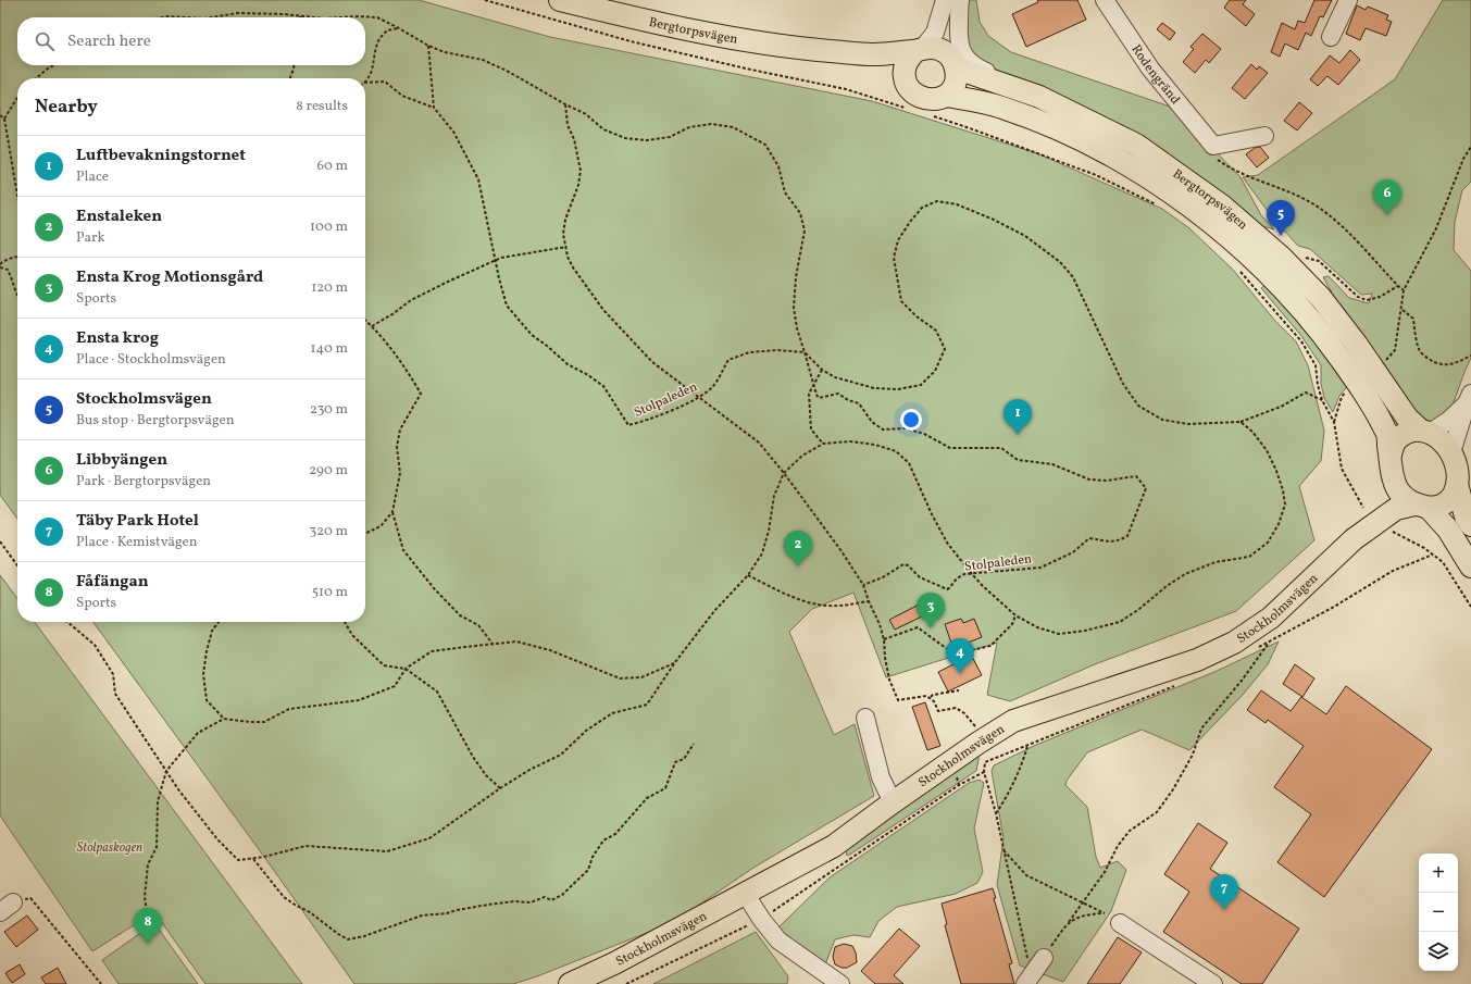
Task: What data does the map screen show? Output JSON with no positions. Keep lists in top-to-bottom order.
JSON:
{
  "streets": {
    "main road": ["Bergtorpsvägen", "Stockholmsvägen"],
    "street": ["Rodengränd"],
    "path": ["Stolpaleden"]
  },
  "crossings": [
    ["Bergtorpsvägen", "Stockholmsvägen"]
  ],
  "parks": ["Stolpaskogen"],
  "page": {
    "search": "Search here",
    "heading": ["Nearby", "8 results"],
    "list": [
      {
        "mark": "1",
        "name": "Luftbevakningstornet",
        "note": "Place",
        "value": "60 m"
      },
      {
        "mark": "2",
        "name": "Enstaleken",
        "note": "Park",
        "value": "100 m"
      },
      {
        "mark": "3",
        "name": "Ensta Krog Motionsgård",
        "note": "Sports",
        "value": "120 m"
      },
      {
        "mark": "4",
        "name": "Ensta krog",
        "note": "Place · Stockholmsvägen",
        "value": "140 m"
      },
      {
        "mark": "5",
        "name": "Stockholmsvägen",
        "note": "Bus stop · Bergtorpsvägen",
        "value": "230 m"
      },
      {
        "mark": "6",
        "name": "Libbyängen",
        "note": "Park · Bergtorpsvägen",
        "value": "290 m"
      },
      {
        "mark": "7",
        "name": "Täby Park Hotel",
        "note": "Place · Kemistvägen",
        "value": "320 m"
      },
      {
        "mark": "8",
        "name": "Fåfängan",
        "note": "Sports",
        "value": "510 m"
      }
    ],
    "pins": [
      "6",
      "5",
      "1",
      "2",
      "3",
      "4",
      "7",
      "8"
    ],
    "map_buttons": ["+", "−"]
  }
}
